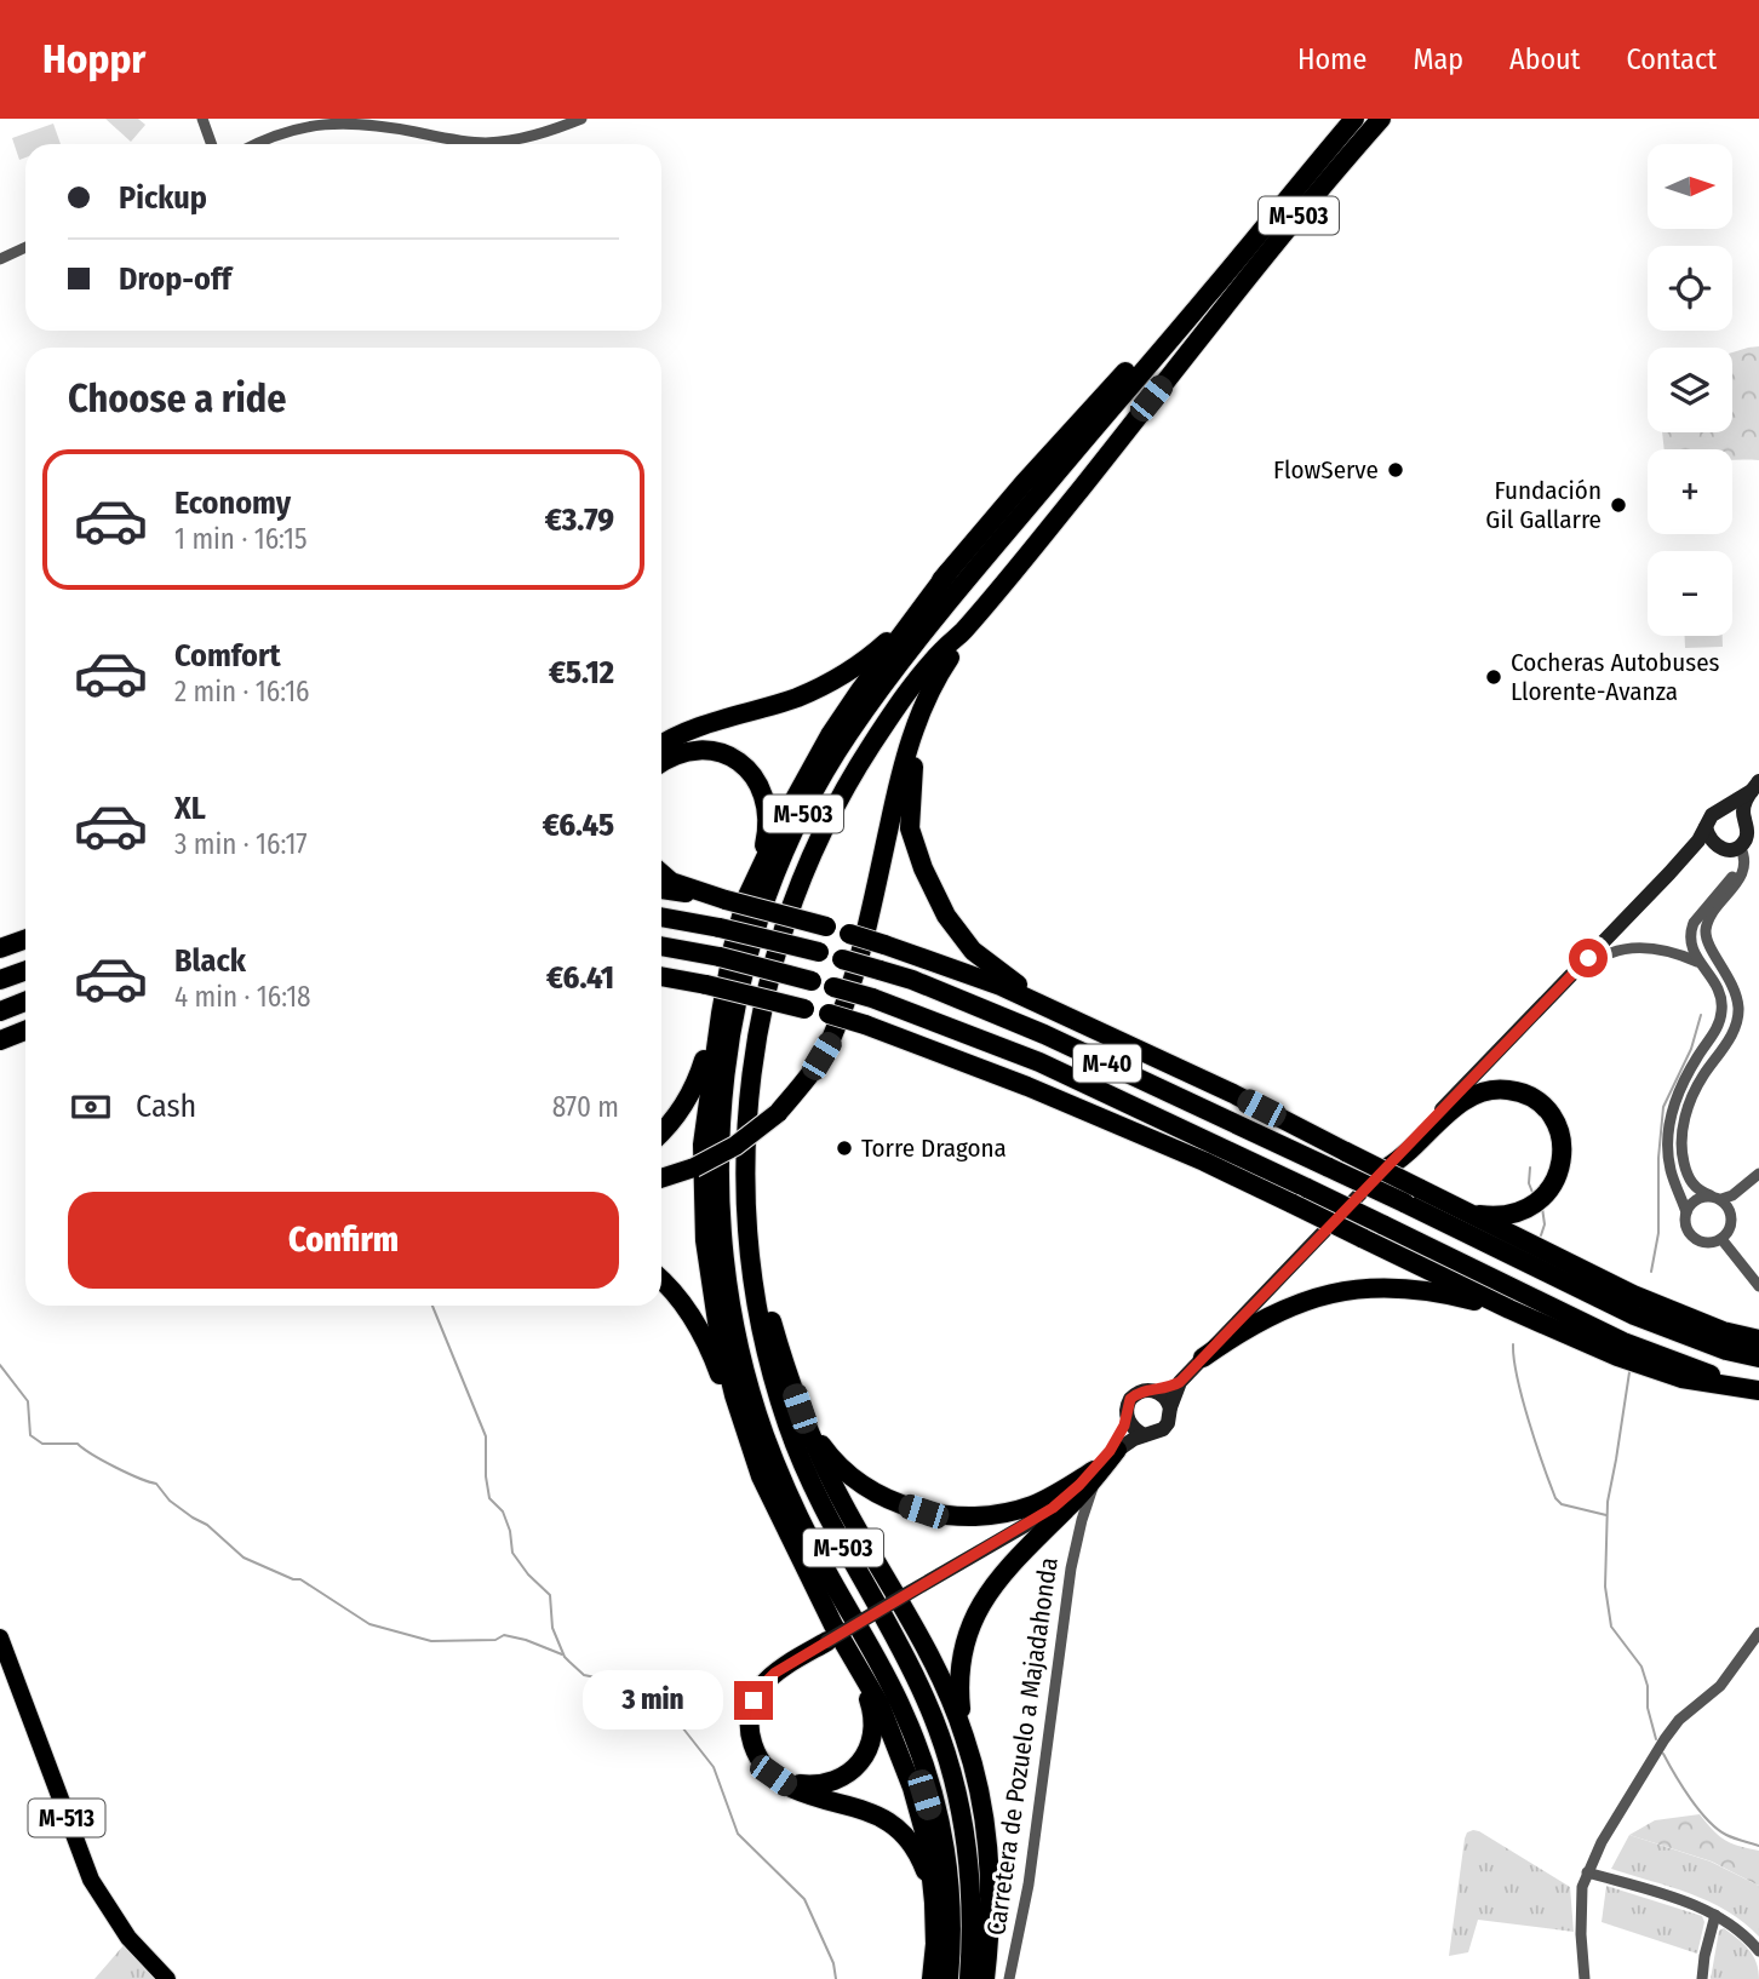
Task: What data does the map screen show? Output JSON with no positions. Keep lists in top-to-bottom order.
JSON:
{
  "streets": {
    "highway": ["M-503", "M-40"],
    "main road": ["M-513"],
    "street": ["Carretera de Pozuelo a Majadahonda"]
  },
  "crossings": [
    ["M-503", "Carretera de Pozuelo a Majadahonda"]
  ],
  "places": [
    "FlowServe",
    "Fundación Gil Gallarre",
    "Cocheras Autobuses Llorente-Avanza",
    "Torre Dragona"
  ],
  "north": "right",
  "page": {
    "header": "Hoppr",
    "nav": [
      "Home",
      "Map",
      "About",
      "Contact"
    ],
    "map_buttons": ["+", "−"],
    "banner": ["Pickup", "Drop-off"],
    "heading": "Choose a ride",
    "list": [
      {
        "name": "Economy",
        "note": "1 min · 16:15",
        "value": "€3.79"
      },
      {
        "name": "Comfort",
        "note": "2 min · 16:16",
        "value": "€5.12"
      },
      {
        "name": "XL",
        "note": "3 min · 16:17",
        "value": "€6.45"
      },
      {
        "name": "Black",
        "note": "4 min · 16:18",
        "value": "€6.41"
      }
    ],
    "pay": ["Cash", "870 m"],
    "buttons": "Confirm",
    "bubble": "3 min"
  }
}
